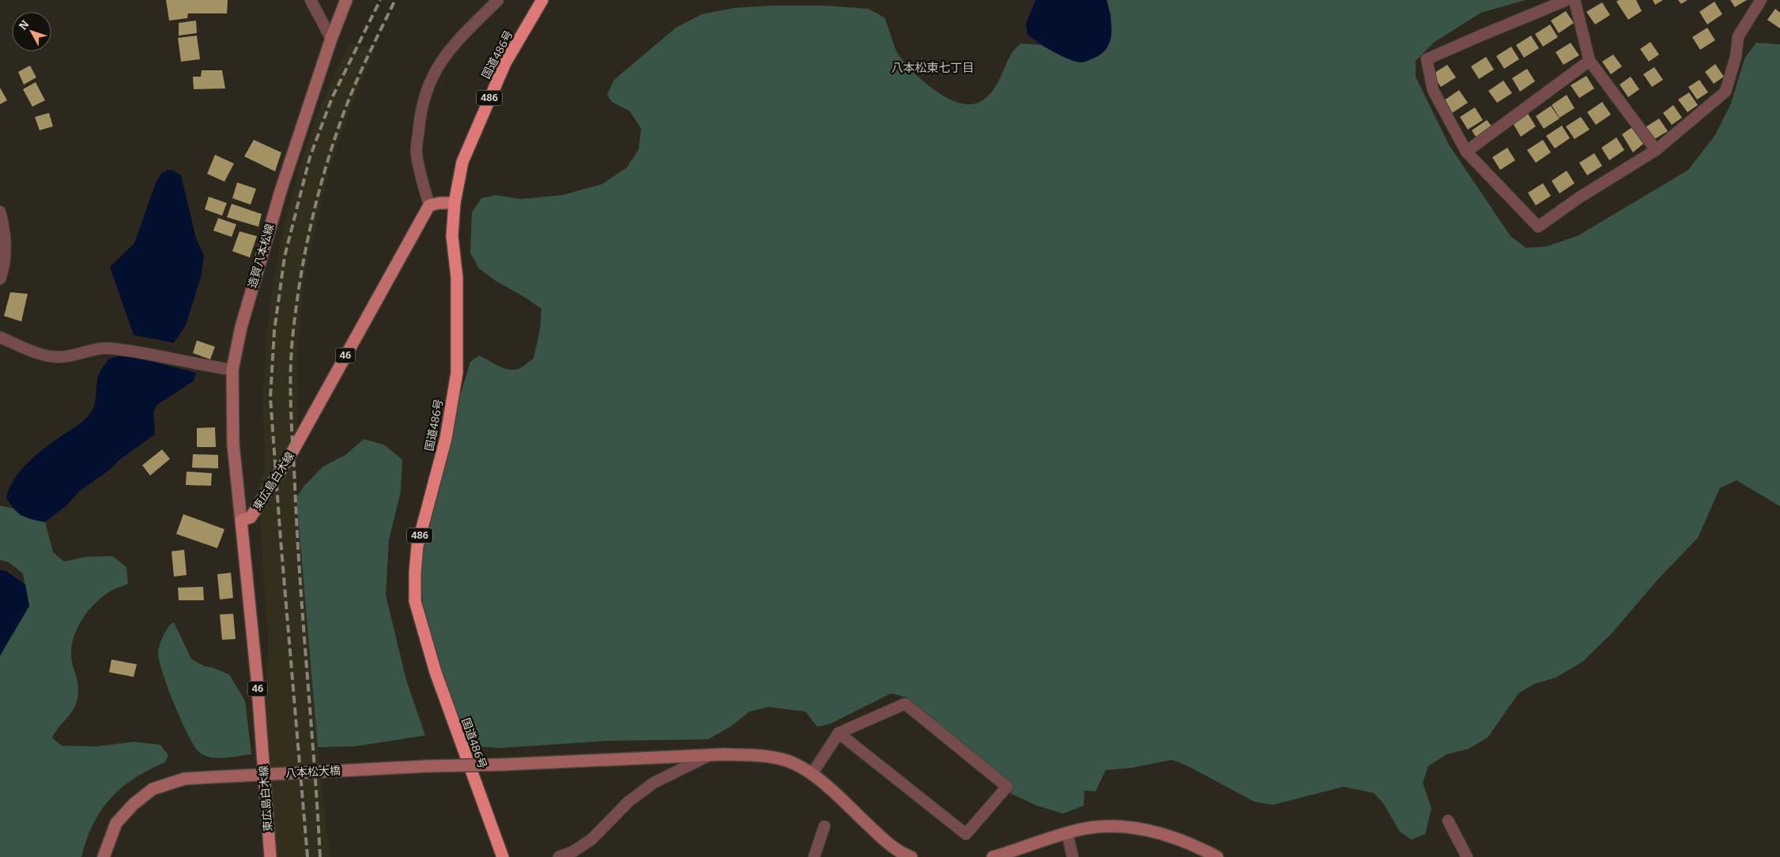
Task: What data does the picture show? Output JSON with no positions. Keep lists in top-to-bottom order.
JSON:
{
  "streets": {
    "highway": ["国道486号", "486"],
    "main road": ["46", "東広島白木線"],
    "street": ["造賀八本松線", "八本松大橋"]
  },
  "crossings": [
    ["造賀八本松線", "東広島白木線"]
  ],
  "districts": ["八本松東七丁目"],
  "north": "top left"
}
